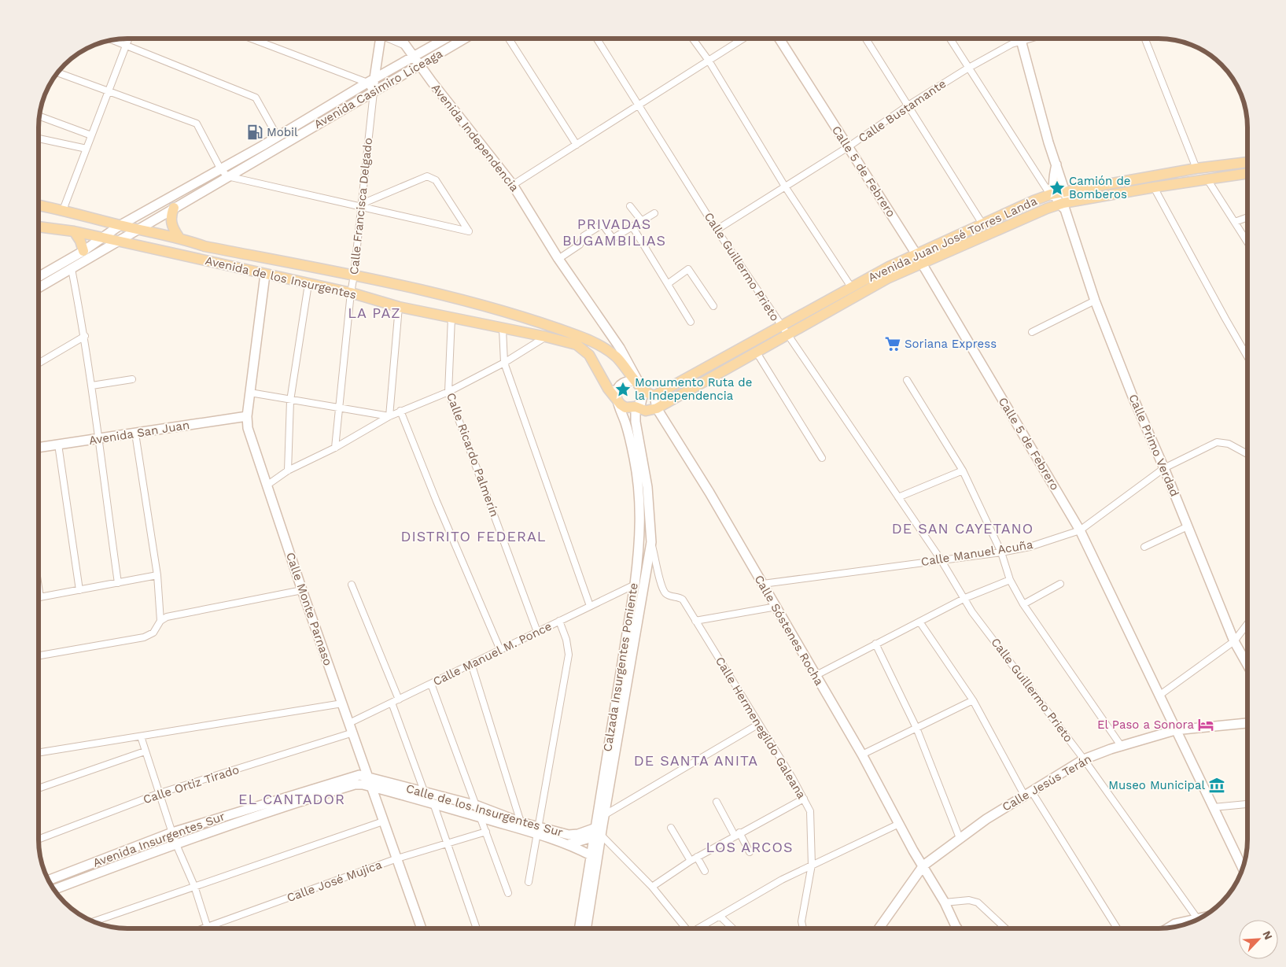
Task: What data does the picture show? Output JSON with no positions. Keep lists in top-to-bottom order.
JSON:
{
  "streets": {
    "main road": ["Avenida Juan José Torres Landa", "Avenida de los Insurgentes"],
    "street": [
      "Avenida Casimiro Liceaga",
      "Calle Bustamante",
      "Avenida Independencia",
      "Calle 5 de Febrero",
      "Calle Francisca Delgado",
      "Calle Guillermo Prieto",
      "Avenida San Juan",
      "Calle Primo Verdad",
      "Calle Ricardo Palmerín",
      "Calle Manuel Acuña",
      "Calle Monte Parnaso",
      "Calle Sóstenes Rocha",
      "Calle Manuel M. Ponce",
      "Calzada Insurgentes Poniente",
      "Calle Hermenegildo Galeana",
      "Calle Jesús Terán",
      "Calle Ortiz Tirado",
      "Calle de los Insurgentes Sur",
      "Avenida Insurgentes Sur",
      "Calle José Mujica"
    ]
  },
  "crossings": [
    ["Avenida Casimiro Liceaga", "Avenida Independencia"],
    ["Avenida Casimiro Liceaga", "Calle Francisca Delgado"],
    ["Avenida Casimiro Liceaga", "Avenida de los Insurgentes"],
    ["Calle Bustamante", "Calle 5 de Febrero"],
    ["Calle Bustamante", "Calle Guillermo Prieto"],
    ["Avenida Independencia", "Avenida de los Insurgentes"],
    ["Avenida Independencia", "Calzada Insurgentes Poniente"],
    ["Calle 5 de Febrero", "Avenida Juan José Torres Landa"],
    ["Calle 5 de Febrero", "Calle Manuel Acuña"],
    ["Calle 5 de Febrero", "Calle Jesús Terán"],
    ["Calle Francisca Delgado", "Avenida de los Insurgentes"],
    ["Avenida Juan José Torres Landa", "Calle Guillermo Prieto"],
    ["Avenida Juan José Torres Landa", "Calle Primo Verdad"],
    ["Avenida Juan José Torres Landa", "Calle Sóstenes Rocha"],
    ["Calle Guillermo Prieto", "Calle Manuel Acuña"],
    ["Calle Guillermo Prieto", "Calle Jesús Terán"],
    ["Avenida de los Insurgentes", "Calle Ricardo Palmerín"],
    ["Avenida de los Insurgentes", "Calle Monte Parnaso"],
    ["Avenida de los Insurgentes", "Calzada Insurgentes Poniente"],
    ["Avenida San Juan", "Calle Monte Parnaso"],
    ["Calle Primo Verdad", "Calle Manuel Acuña"],
    ["Calle Ricardo Palmerín", "Calle Manuel M. Ponce"],
    ["Calle Manuel Acuña", "Calle Sóstenes Rocha"],
    ["Calle Monte Parnaso", "Calle Manuel M. Ponce"],
    ["Calle Monte Parnaso", "Calle Ortiz Tirado"],
    ["Calle Monte Parnaso", "Calle de los Insurgentes Sur"],
    ["Calle Monte Parnaso", "Avenida Insurgentes Sur"],
    ["Calle Monte Parnaso", "Calle José Mujica"],
    ["Calle Sóstenes Rocha", "Calle Jesús Terán"],
    ["Calle Manuel M. Ponce", "Calzada Insurgentes Poniente"],
    ["Calzada Insurgentes Poniente", "Calle Hermenegildo Galeana"],
    ["Calzada Insurgentes Poniente", "Calle de los Insurgentes Sur"],
    ["Calle de los Insurgentes Sur", "Avenida Insurgentes Sur"]
  ],
  "districts": [
    "PRIVADAS BUGAMBILIAS",
    "LA PAZ",
    "DE SAN CAYETANO",
    "DISTRITO FEDERAL",
    "DE SANTA ANITA",
    "EL CANTADOR",
    "LOS ARCOS"
  ],
  "places": {
    "fuel station": ["Mobil"],
    "place": ["Camión de Bomberos", "Monumento Ruta de la Independencia"],
    "supermarket": ["Soriana Express"],
    "hotel": ["El Paso a Sonora"],
    "museum": ["Museo Municipal"]
  },
  "north": "top right"
}
